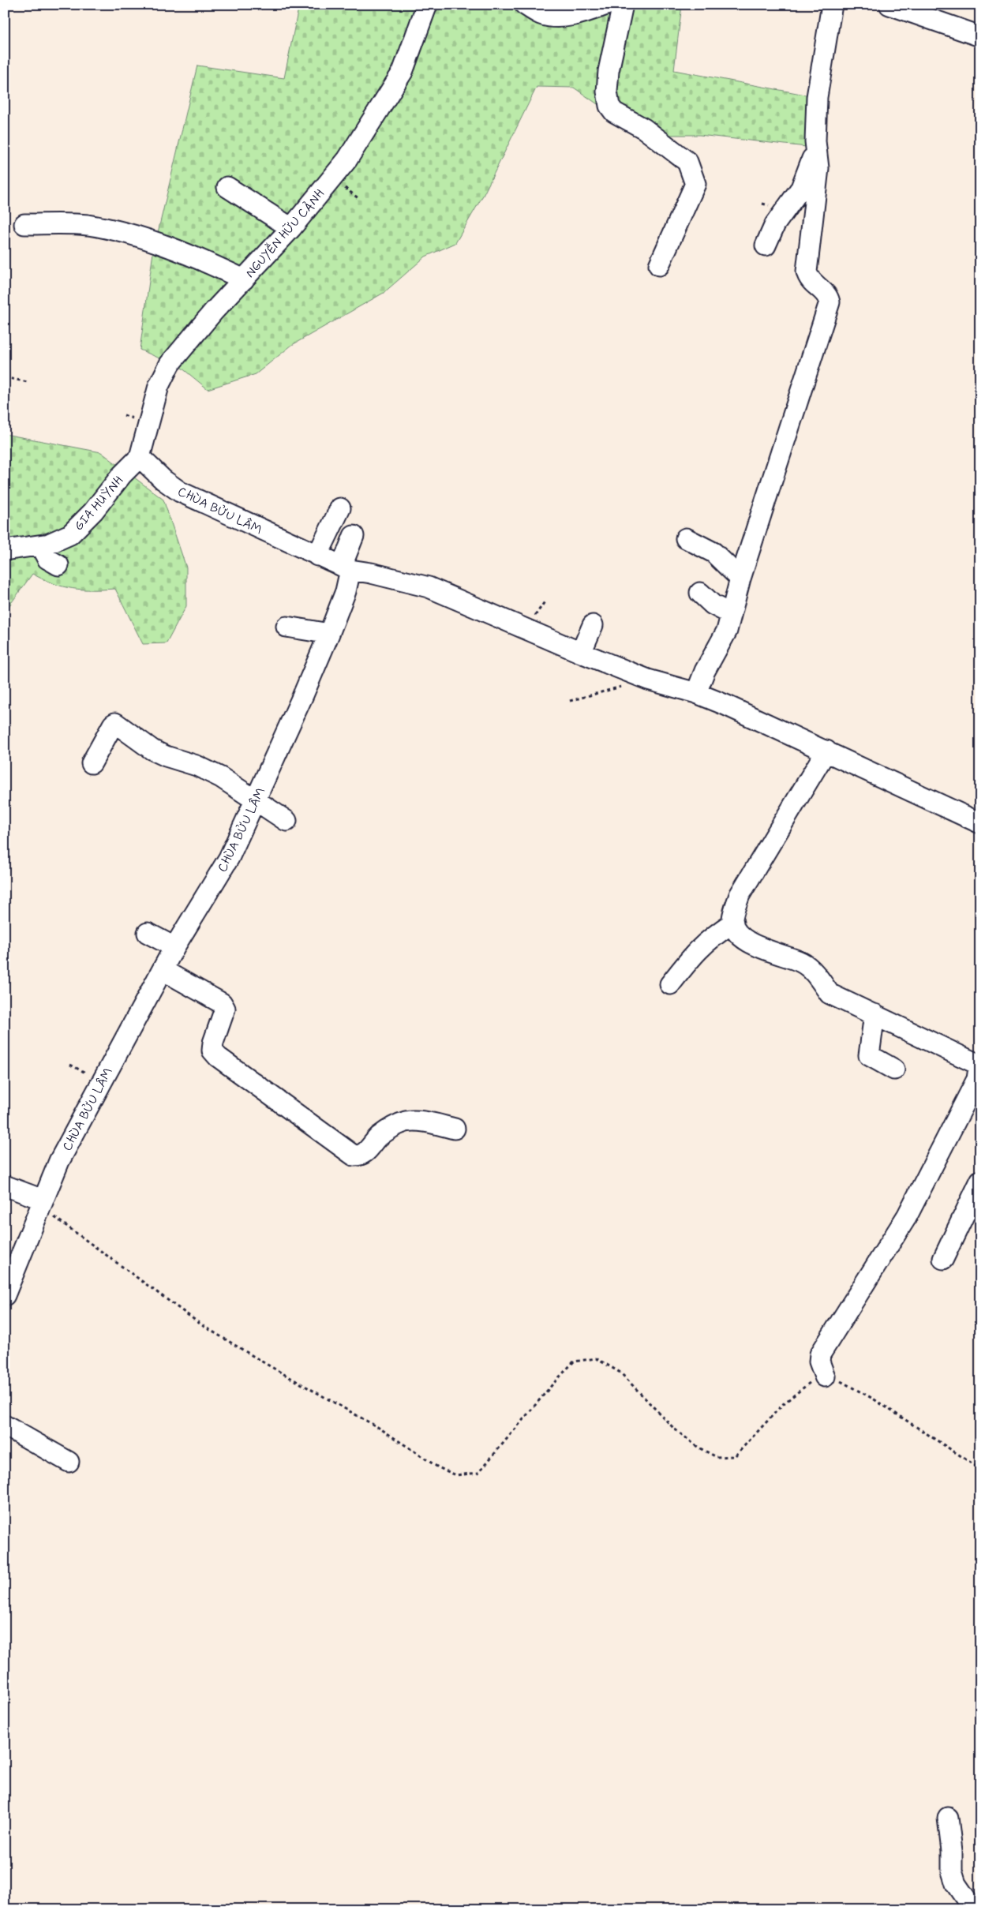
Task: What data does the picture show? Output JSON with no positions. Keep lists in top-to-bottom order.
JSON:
{
  "streets": {
    "street": ["NGUYỄN HỮU CẢNH", "GIA HUỲNH", "CHÙA BỬU LÂM"]
  },
  "crossings": [
    ["NGUYỄN HỮU CẢNH", "GIA HUỲNH"],
    ["NGUYỄN HỮU CẢNH", "CHÙA BỬU LÂM"],
    ["GIA HUỲNH", "CHÙA BỬU LÂM"]
  ]
}
